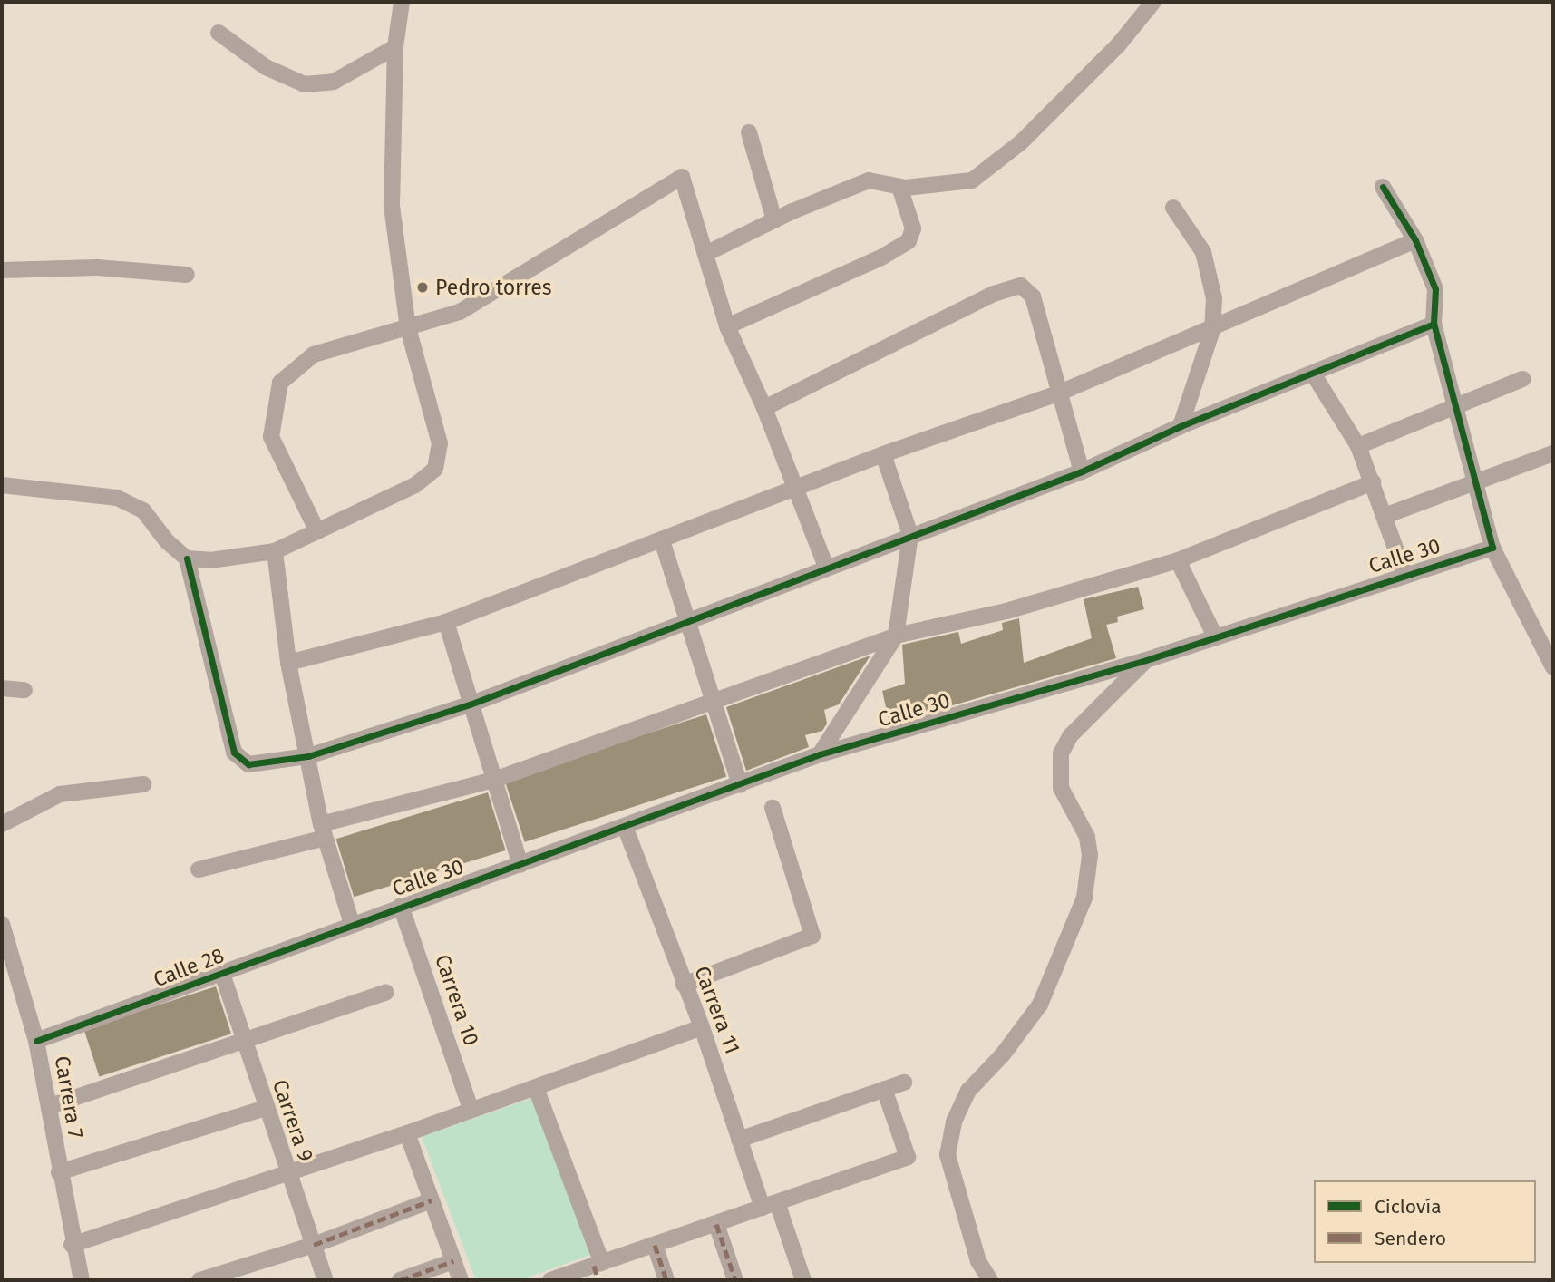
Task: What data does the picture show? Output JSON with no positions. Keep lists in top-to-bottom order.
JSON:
{
  "streets": {
    "street": [
      "Calle 30",
      "Calle 28",
      "Carrera 10",
      "Carrera 11",
      "Carrera 7",
      "Carrera 9"
    ]
  },
  "crossings": [
    ["Calle 30", "Calle 28"],
    ["Calle 30", "Carrera 10"],
    ["Calle 30", "Carrera 11"],
    ["Calle 28", "Carrera 7"],
    ["Calle 28", "Carrera 9"]
  ],
  "places": ["Pedro torres"],
  "legend": ["Ciclovía", "Sendero"]
}
